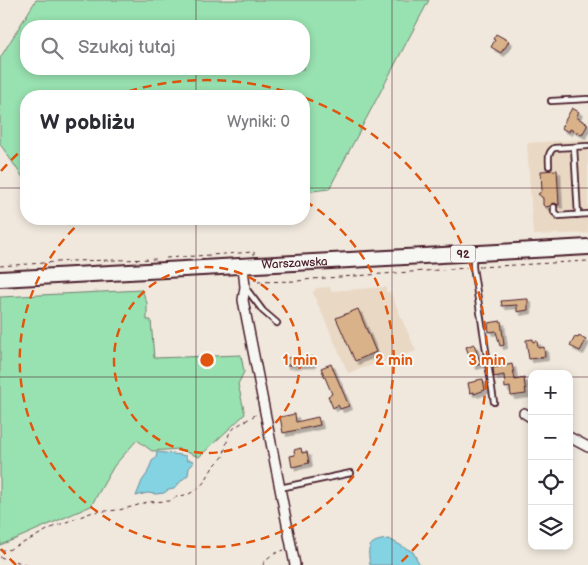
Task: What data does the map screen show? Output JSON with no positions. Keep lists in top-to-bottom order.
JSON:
{
  "streets": {
    "main road": ["92", "Warszawska"]
  },
  "page": {
    "search": "Szukaj tutaj",
    "heading": ["W pobliżu", "Wyniki: 0"],
    "map_buttons": ["+", "−"]
  },
  "rings": ["1 min", "2 min", "3 min"]
}
